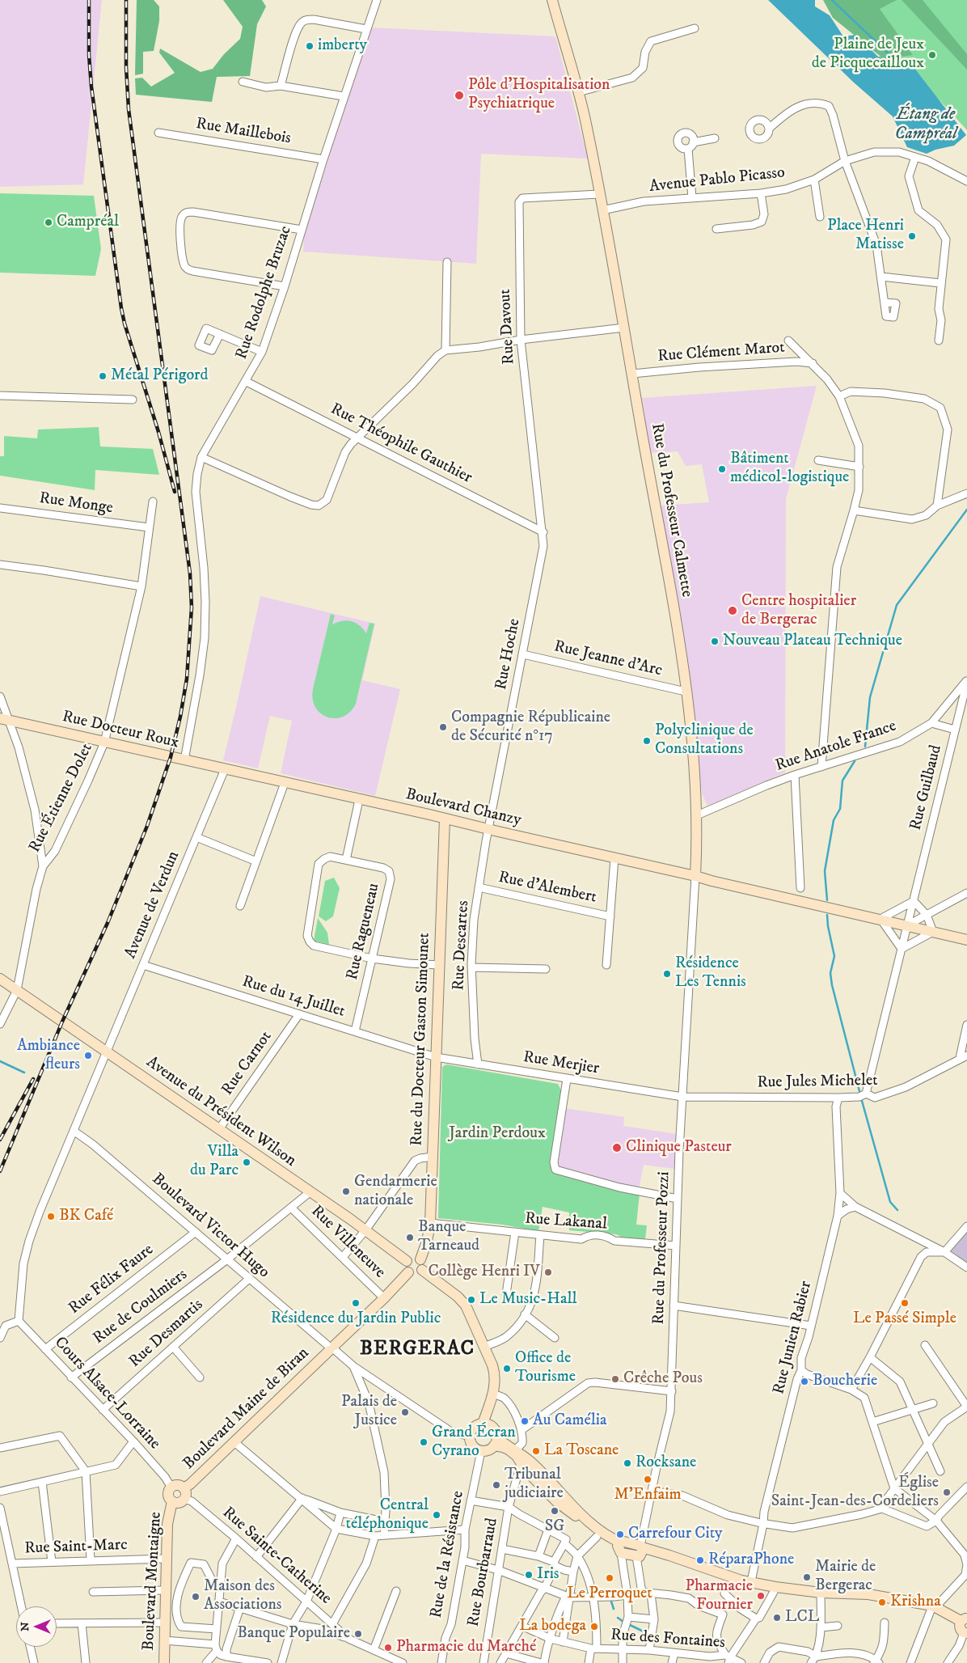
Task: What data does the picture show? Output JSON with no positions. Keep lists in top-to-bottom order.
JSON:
{
  "streets": {
    "main road": [
      "Rue du Professeur Calmette",
      "Rue Docteur Roux",
      "Boulevard Chanzy",
      "Rue du Docteur Gaston Simounet",
      "Avenue du Président Wilson",
      "Boulevard Maine de Biran",
      "Boulevard Montaigne"
    ],
    "street": [
      "Rue Maillebois",
      "Avenue Pablo Picasso",
      "Rue Rodolphe Bruzac",
      "Rue Davout",
      "Rue Clément Marot",
      "Rue Théophile Gauthier",
      "Rue Monge",
      "Rue Hoche",
      "Rue Jeanne d'Arc",
      "Rue Anatole France",
      "Rue Guilbaud",
      "Rue Étienne Dolet",
      "Rue d'Alembert",
      "Avenue de Verdun",
      "Rue Ragueneau",
      "Rue Descartes",
      "Rue du 14 Juillet",
      "Rue Carnot",
      "Rue Merjier",
      "Rue Jules Michelet",
      "Rue Lakanal",
      "Boulevard Victor Hugo",
      "Rue Villeneuve",
      "Rue du Professeur Pozzi",
      "Rue Félix Faure",
      "Rue de Coulmiers",
      "Rue Desmartis",
      "Rue Junien Rabier",
      "Cours Alsace-Lorraine",
      "Rue Saint-Marc",
      "Rue de la Résistance",
      "Rue Sainte-Catherine",
      "Rue Bourbarraud",
      "Rue des Fontaines"
    ]
  },
  "crossings": [
    ["Rue Maillebois", "Rue Rodolphe Bruzac"],
    ["Avenue Pablo Picasso", "Rue du Professeur Calmette"],
    ["Rue Rodolphe Bruzac", "Rue Théophile Gauthier"],
    ["Rue Rodolphe Bruzac", "Rue Docteur Roux"],
    ["Rue Davout", "Rue Théophile Gauthier"],
    ["Rue Davout", "Rue du Professeur Calmette"],
    ["Rue Davout", "Rue Hoche"],
    ["Rue Clément Marot", "Rue du Professeur Calmette"],
    ["Rue Théophile Gauthier", "Rue Hoche"],
    ["Rue Monge", "Rue Étienne Dolet"],
    ["Rue du Professeur Calmette", "Rue Jeanne d'Arc"],
    ["Rue du Professeur Calmette", "Rue Anatole France"],
    ["Rue du Professeur Calmette", "Boulevard Chanzy"],
    ["Rue du Professeur Calmette", "Rue du Professeur Pozzi"],
    ["Rue Hoche", "Rue Jeanne d'Arc"],
    ["Rue Hoche", "Boulevard Chanzy"],
    ["Rue Hoche", "Rue Descartes"],
    ["Rue Docteur Roux", "Rue Étienne Dolet"],
    ["Rue Docteur Roux", "Boulevard Chanzy"],
    ["Rue Docteur Roux", "Avenue de Verdun"],
    ["Rue Anatole France", "Rue Guilbaud"],
    ["Rue Guilbaud", "Boulevard Chanzy"],
    ["Rue Guilbaud", "Rue Jules Michelet"],
    ["Boulevard Chanzy", "Avenue de Verdun"],
    ["Boulevard Chanzy", "Rue Descartes"],
    ["Boulevard Chanzy", "Rue du Docteur Gaston Simounet"],
    ["Boulevard Chanzy", "Rue du Professeur Pozzi"],
    ["Rue d'Alembert", "Rue Descartes"],
    ["Avenue de Verdun", "Rue du 14 Juillet"],
    ["Avenue de Verdun", "Avenue du Président Wilson"],
    ["Avenue de Verdun", "Boulevard Victor Hugo"],
    ["Avenue de Verdun", "Cours Alsace-Lorraine"],
    ["Rue Ragueneau", "Rue du 14 Juillet"],
    ["Rue Descartes", "Rue Merjier"],
    ["Rue du 14 Juillet", "Rue du Docteur Gaston Simounet"],
    ["Rue du 14 Juillet", "Rue Carnot"],
    ["Rue du 14 Juillet", "Rue Merjier"],
    ["Rue du Docteur Gaston Simounet", "Rue Merjier"],
    ["Rue du Docteur Gaston Simounet", "Avenue du Président Wilson"],
    ["Rue du Docteur Gaston Simounet", "Rue Lakanal"],
    ["Rue du Docteur Gaston Simounet", "Boulevard Maine de Biran"],
    ["Rue Carnot", "Avenue du Président Wilson"],
    ["Rue Merjier", "Rue Jules Michelet"],
    ["Rue Merjier", "Rue du Professeur Pozzi"],
    ["Rue Jules Michelet", "Rue du Professeur Pozzi"],
    ["Rue Jules Michelet", "Rue Junien Rabier"],
    ["Avenue du Président Wilson", "Rue de Coulmiers"],
    ["Avenue du Président Wilson", "Boulevard Maine de Biran"],
    ["Rue Lakanal", "Rue du Professeur Pozzi"],
    ["Boulevard Victor Hugo", "Rue Félix Faure"],
    ["Boulevard Victor Hugo", "Rue de Coulmiers"],
    ["Boulevard Victor Hugo", "Rue Desmartis"],
    ["Boulevard Victor Hugo", "Boulevard Maine de Biran"],
    ["Boulevard Victor Hugo", "Rue de la Résistance"],
    ["Rue Villeneuve", "Rue de Coulmiers"],
    ["Rue Villeneuve", "Boulevard Maine de Biran"],
    ["Rue Félix Faure", "Cours Alsace-Lorraine"],
    ["Rue de Coulmiers", "Cours Alsace-Lorraine"],
    ["Rue Desmartis", "Cours Alsace-Lorraine"],
    ["Cours Alsace-Lorraine", "Boulevard Maine de Biran"],
    ["Cours Alsace-Lorraine", "Rue Sainte-Catherine"],
    ["Cours Alsace-Lorraine", "Boulevard Montaigne"],
    ["Boulevard Maine de Biran", "Rue Sainte-Catherine"],
    ["Boulevard Maine de Biran", "Boulevard Montaigne"],
    ["Rue Saint-Marc", "Boulevard Montaigne"],
    ["Rue Sainte-Catherine", "Boulevard Montaigne"]
  ],
  "districts": ["BERGERAC"],
  "water": ["Étang de Campréal"],
  "parks": ["Jardin Perdoux"],
  "places": [
    "imberty",
    "Plaine de Jeux de Picquecailloux",
    "Pôle d'Hospitalisation Psychiatrique",
    "Campréal",
    "Place Henri Matisse",
    "Métal Périgord",
    "Bâtiment médicol-logistique",
    "Centre hospitalier de Bergerac",
    "Nouveau Plateau Technique",
    "Compagnie Républicaine de Sécurité n°17",
    "Polyclinique de Consultations",
    "Résidence Les Tennis",
    "Ambiance fleurs",
    "Clinique Pasteur",
    "Villa du Parc",
    "Gendarmerie nationale",
    "BK Café",
    "Banque Tarneaud",
    "Collège Henri IV",
    "Le Music-Hall",
    "Résidence du Jardin Public",
    "Le Passé Simple",
    "Office de Tourisme",
    "Crêche Pous",
    "Boucherie",
    "Palais de Justice",
    "Au Camélia",
    "Grand Écran Cyrano",
    "La Toscane",
    "Rocksane",
    "M'Enfaim",
    "Tribunal judiciaire",
    "Église Saint-Jean-des-Cordeliers",
    "SG",
    "Central téléphonique",
    "Carrefour City",
    "RéparaPhone",
    "Iris",
    "Mairie de Bergerac",
    "Le Perroquet",
    "Pharmacie Fournier",
    "Maison des Associations",
    "Krishna",
    "LCL",
    "La bodega",
    "Banque Populaire",
    "Pharmacie du Marché"
  ],
  "north": "left"
}
